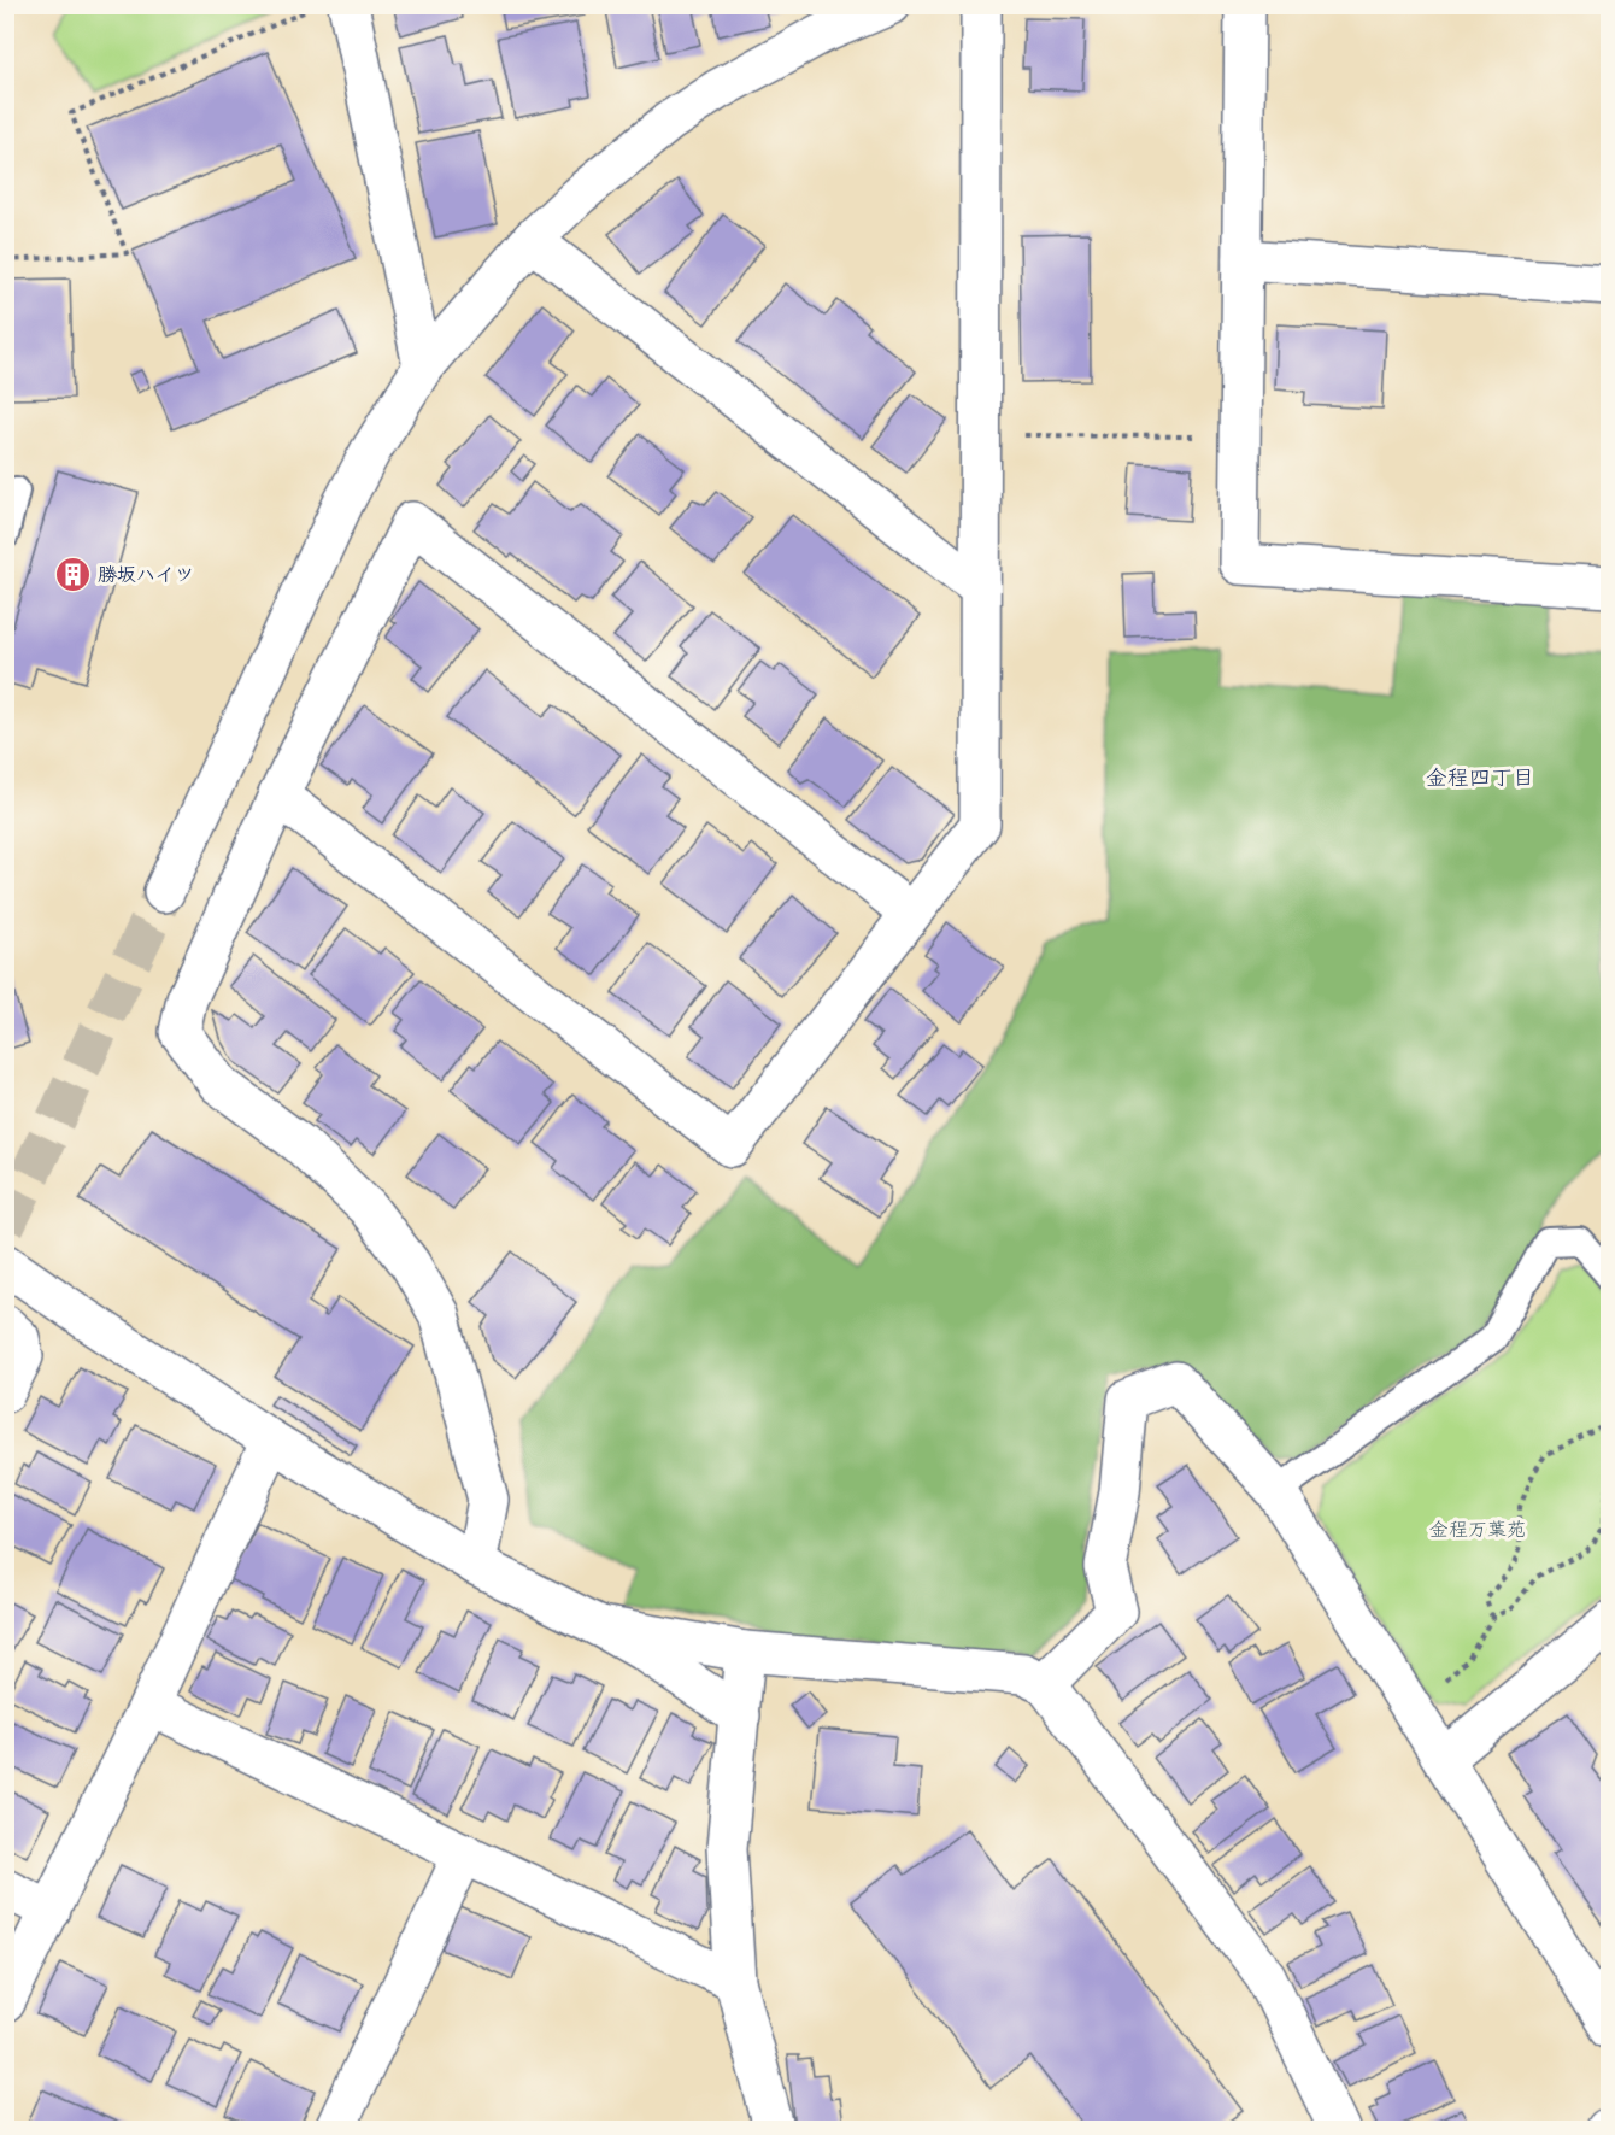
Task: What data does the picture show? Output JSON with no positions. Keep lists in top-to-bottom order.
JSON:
{
  "districts": ["金程四丁目"],
  "parks": ["金程万葉苑"],
  "places": {
    "building": ["勝坂ハイツ"]
  }
}
